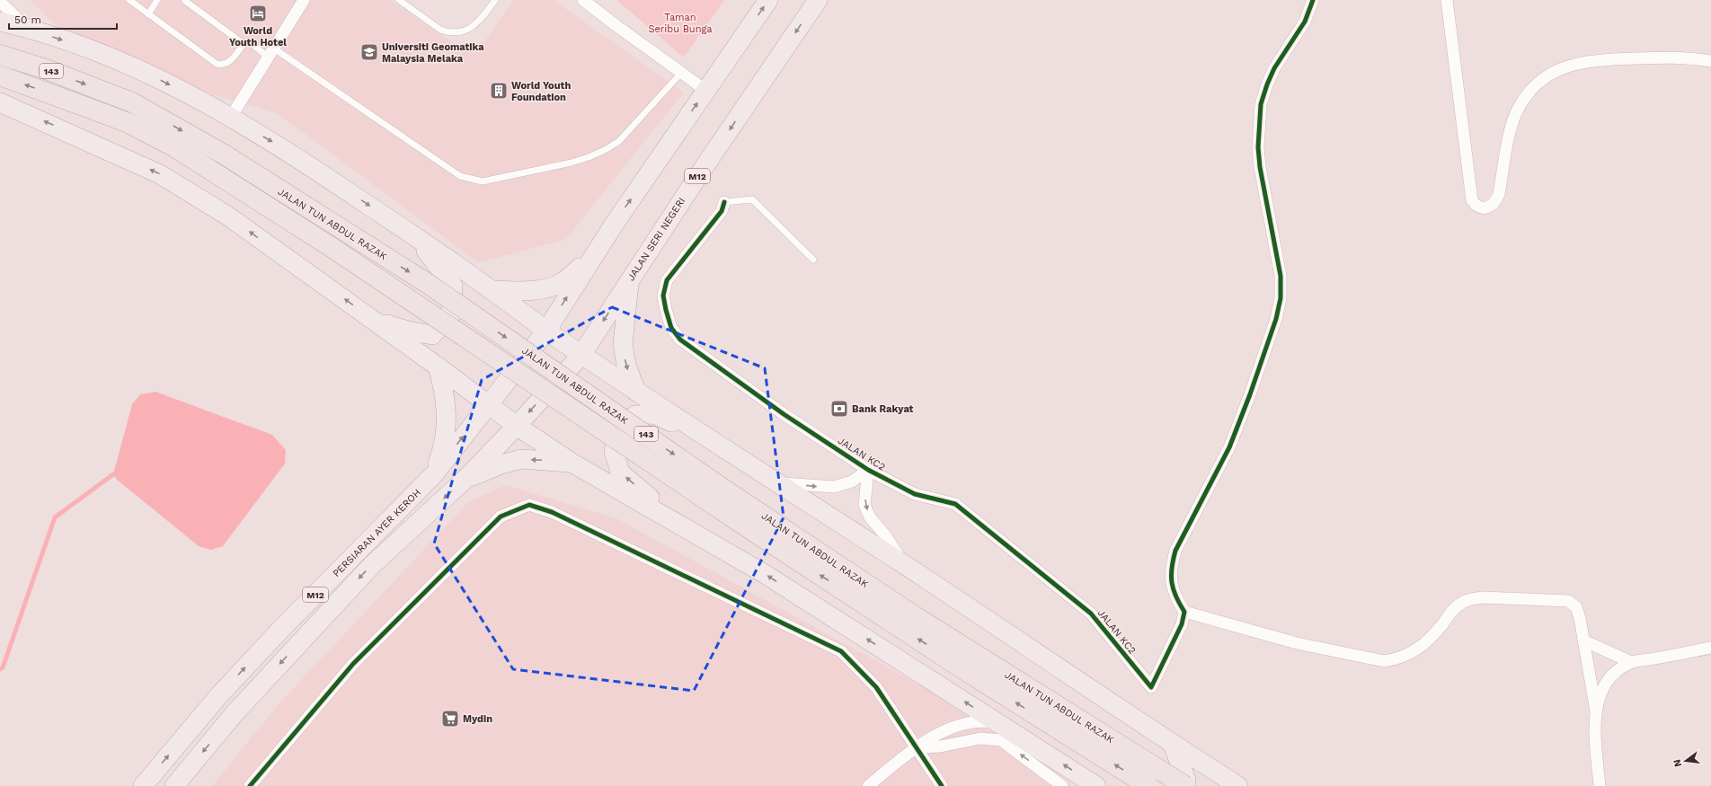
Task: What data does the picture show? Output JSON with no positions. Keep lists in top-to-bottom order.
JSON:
{
  "streets": {
    "highway": ["143", "JALAN TUN ABDUL RAZAK"],
    "main road": ["M12", "JALAN SERI NEGERI", "PERSIARAN AYER KEROH"],
    "street": ["JALAN KC2"]
  },
  "crossings": [
    ["M12", "JALAN SERI NEGERI"],
    ["M12", "PERSIARAN AYER KEROH"]
  ],
  "parks": ["Taman Seribu Bunga"],
  "places": {
    "hotel": ["World Youth Hotel"],
    "school or university": ["Universiti Geomatika Malaysia Melaka"],
    "building": ["World Youth Foundation"],
    "bank": ["Bank Rakyat"],
    "supermarket": ["Mydin"]
  },
  "scale_bar": "50 m",
  "north": "left"
}
